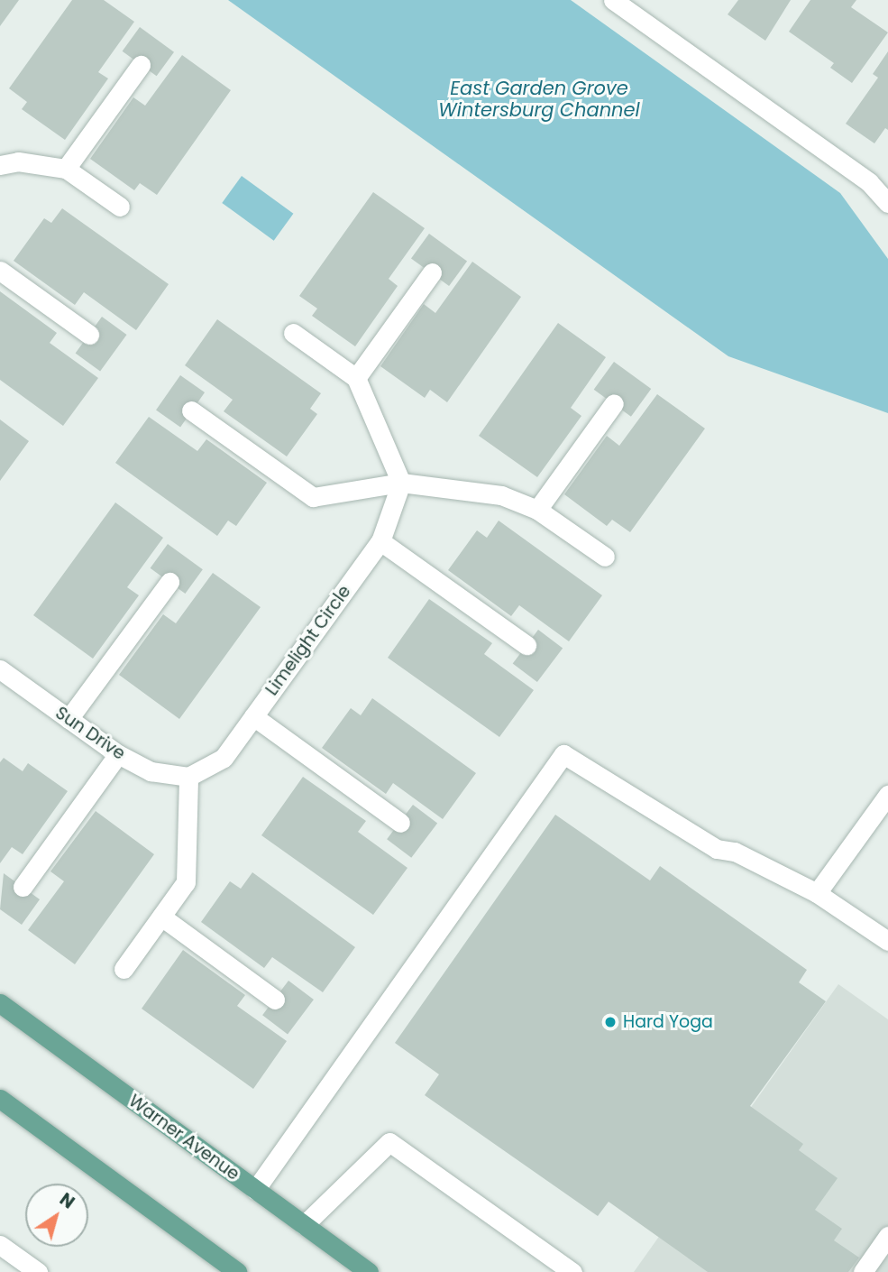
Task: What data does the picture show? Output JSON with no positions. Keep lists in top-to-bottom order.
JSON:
{
  "streets": {
    "main road": ["Warner Avenue"],
    "street": ["Limelight Circle", "Sun Drive"]
  },
  "crossings": [
    ["Limelight Circle", "Sun Drive"]
  ],
  "water": ["East Garden Grove Wintersburg Channel"],
  "places": ["Hard Yoga"],
  "north": "top right"
}
